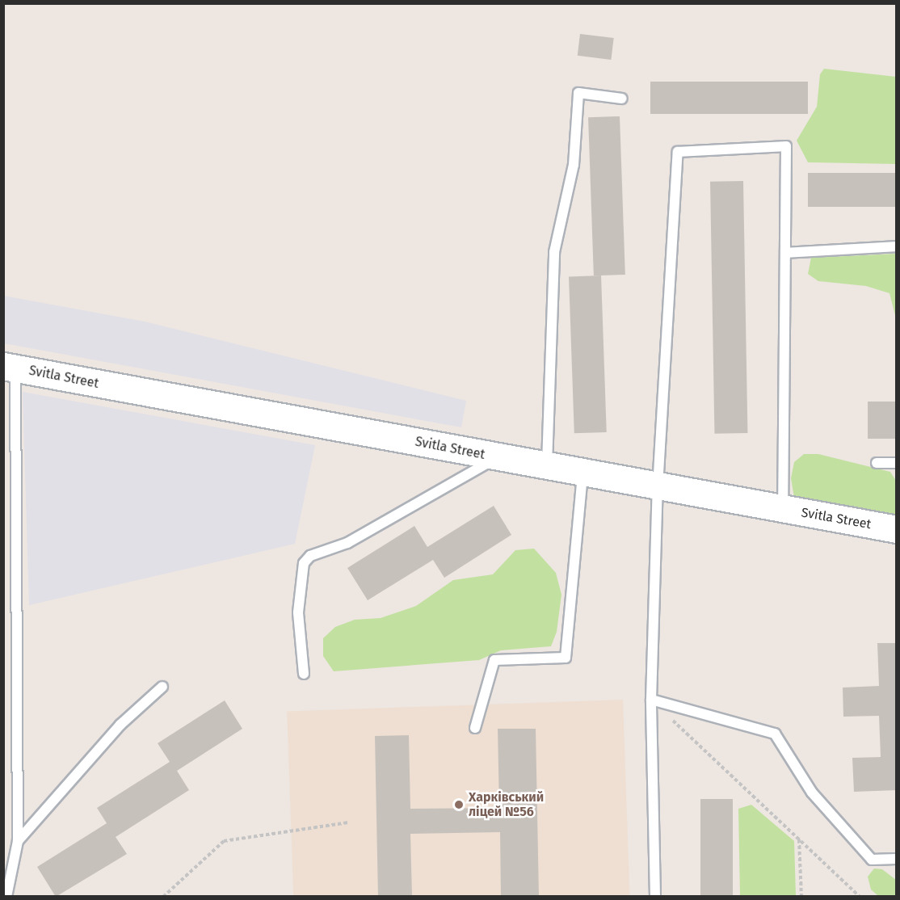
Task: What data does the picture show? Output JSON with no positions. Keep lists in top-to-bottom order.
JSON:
{
  "streets": {
    "street": ["Svitla Street"]
  },
  "places": ["Харківський ліцей №56"]
}
